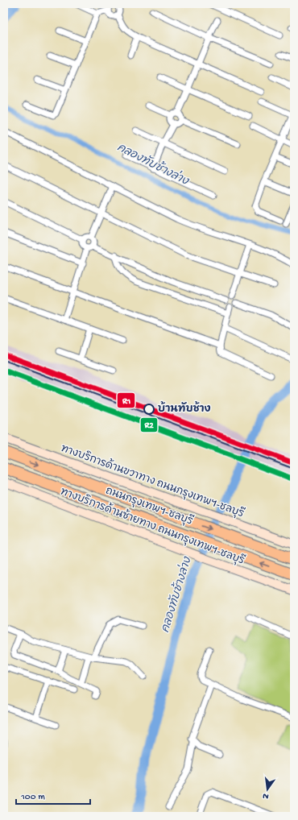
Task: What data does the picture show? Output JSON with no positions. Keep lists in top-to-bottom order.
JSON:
{
  "streets": {
    "highway": ["ถนนกรุงเทพฯ-ชลบุรี"],
    "main road": ["ทางบริการด้านขวาทาง ถนนกรุงเทพฯ-ชลบุรี", "ทางบริการด้านซ้ายทาง ถนนกรุงเทพฯ-ชลบุรี"]
  },
  "water": ["คลองทับช้างล่าง"],
  "places": ["บ้านทับช้าง"],
  "lines": ["transit line R1", "transit line R2"],
  "scale_bar": "100 m",
  "north": "bottom"
}
